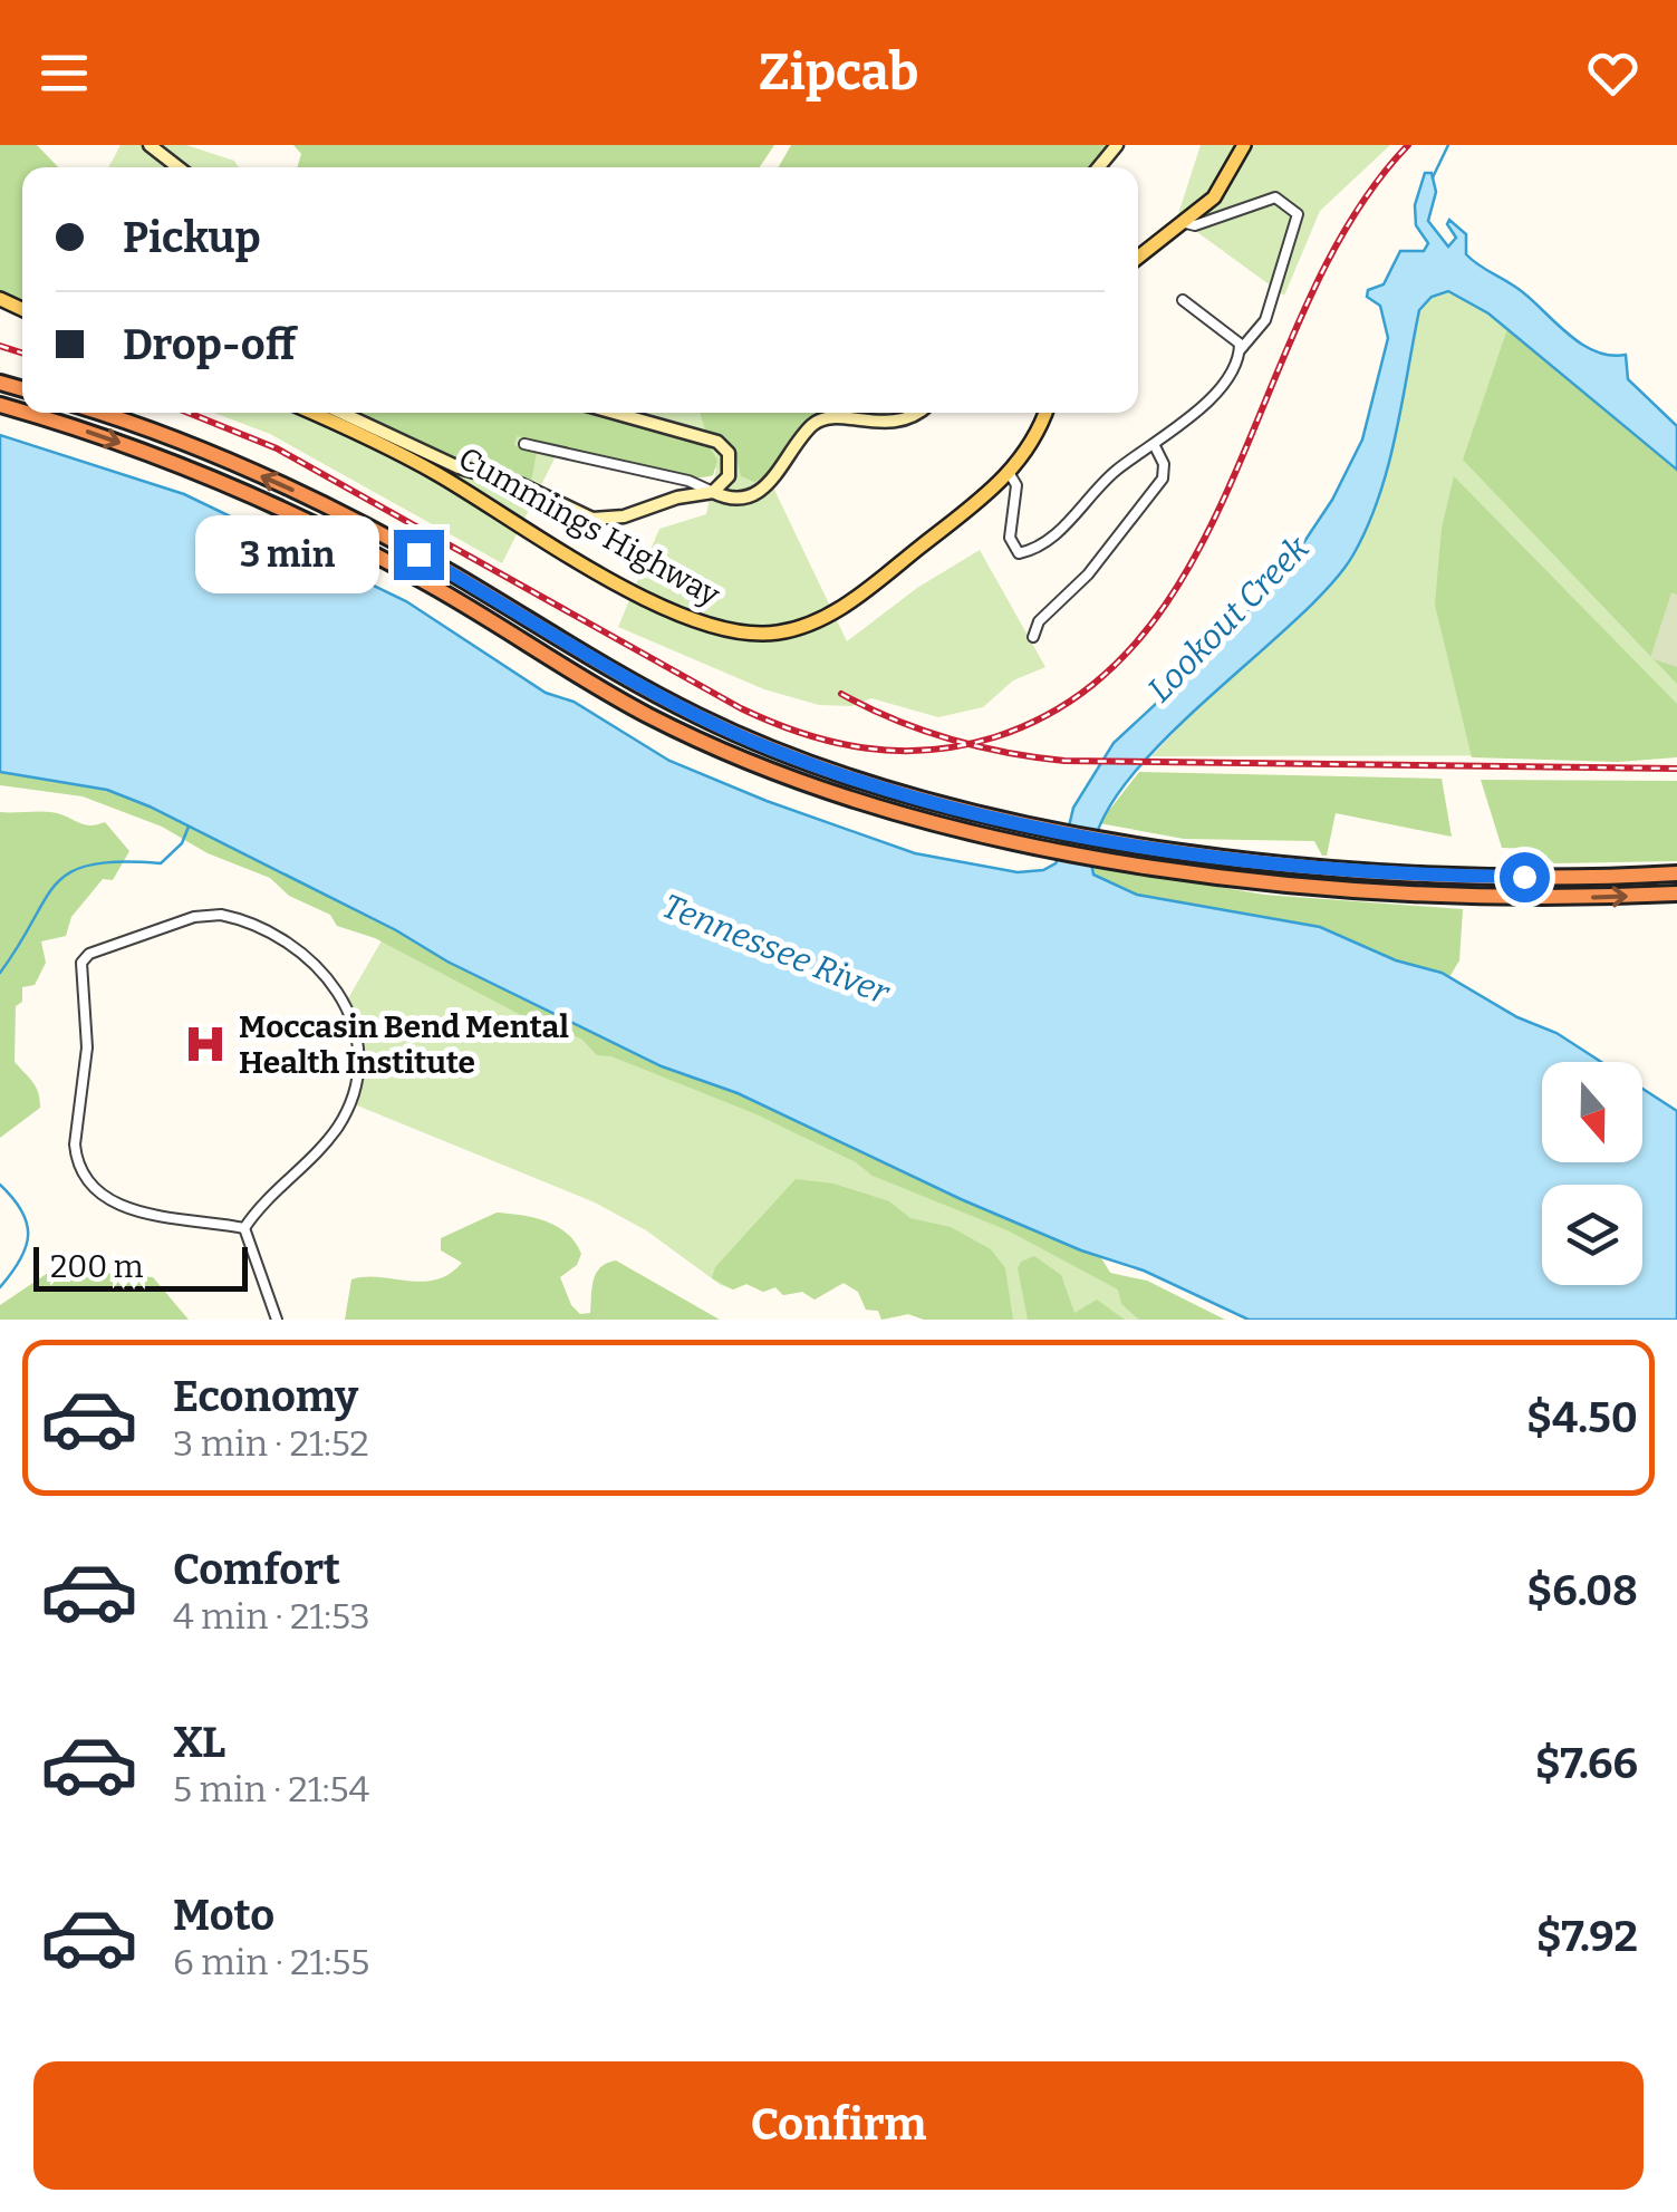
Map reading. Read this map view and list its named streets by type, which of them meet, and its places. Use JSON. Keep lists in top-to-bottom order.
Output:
{
  "streets": {
    "main road": ["Cummings Highway"]
  },
  "water": ["Lookout Creek", "Tennessee River"],
  "places": {
    "hospital": ["Moccasin Bend Mental Health Institute"]
  },
  "scale_bar": "200 m",
  "north": "bottom",
  "page": {
    "header": "Zipcab",
    "banner": ["Pickup", "Drop-off"],
    "bubble": "3 min",
    "scale": "200 m",
    "list": [
      {
        "name": "Economy",
        "note": "3 min · 21:52",
        "value": "$4.50"
      },
      {
        "name": "Comfort",
        "note": "4 min · 21:53",
        "value": "$6.08"
      },
      {
        "name": "XL",
        "note": "5 min · 21:54",
        "value": "$7.66"
      },
      {
        "name": "Moto",
        "note": "6 min · 21:55",
        "value": "$7.92"
      }
    ],
    "buttons": "Confirm"
  }
}
